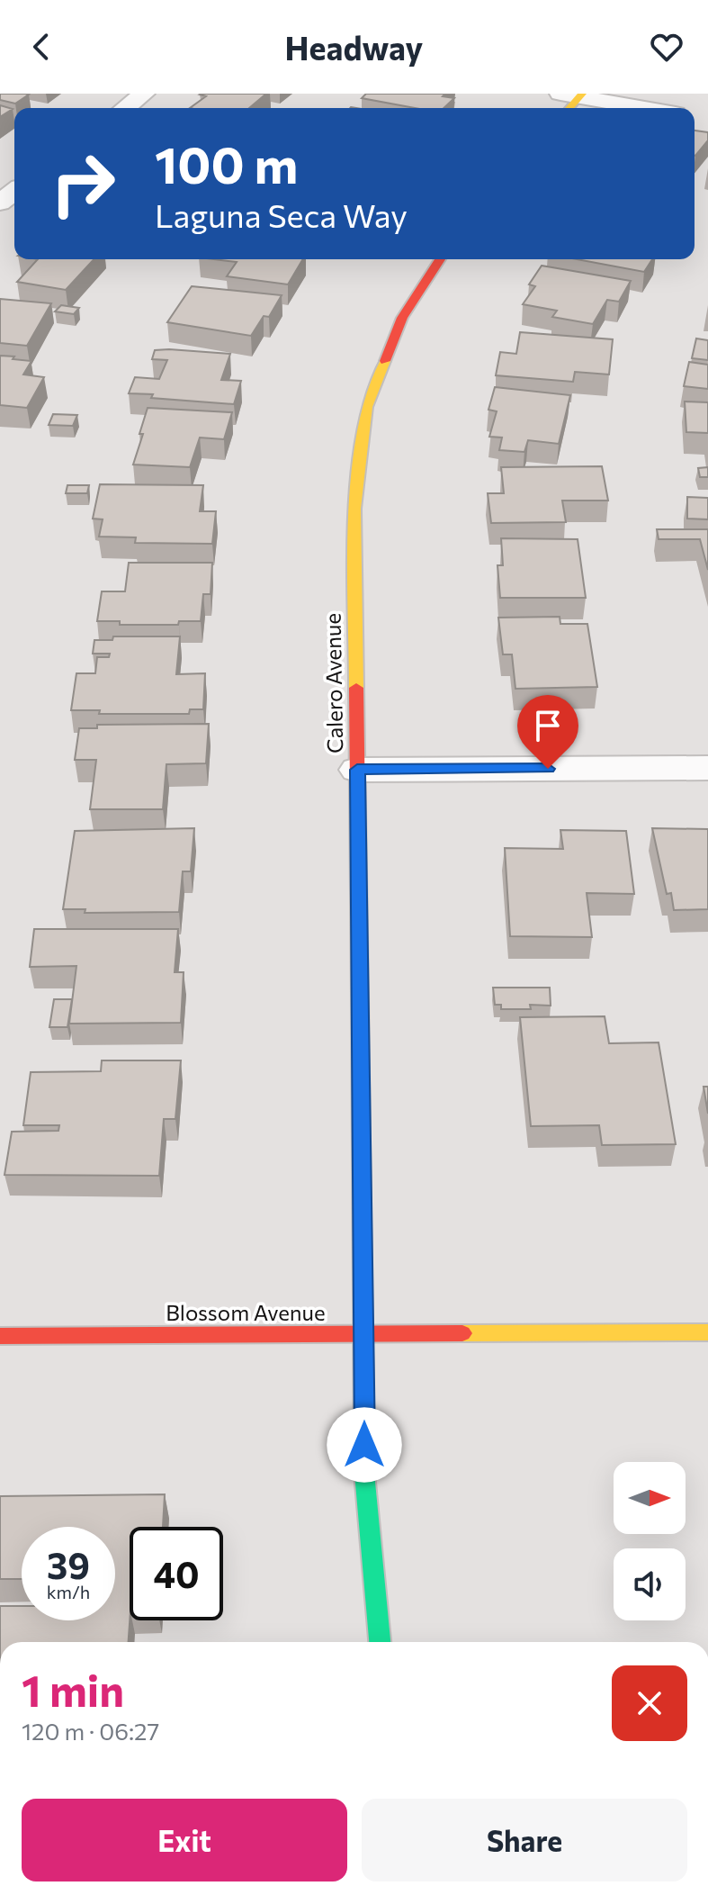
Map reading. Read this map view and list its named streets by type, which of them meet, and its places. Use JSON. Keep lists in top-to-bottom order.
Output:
{
  "streets": {
    "street": ["Calero Avenue", "Blossom Avenue"]
  },
  "crossings": [
    ["Calero Avenue", "Blossom Avenue"]
  ],
  "north": "right",
  "page": {
    "header": "Headway",
    "turn": ["100 m", "Laguna Seca Way"],
    "speed": "39 km/h",
    "limit": "40",
    "heading": ["1 min", "120 m · 06:27"],
    "buttons": ["Exit", "Share"]
  }
}
